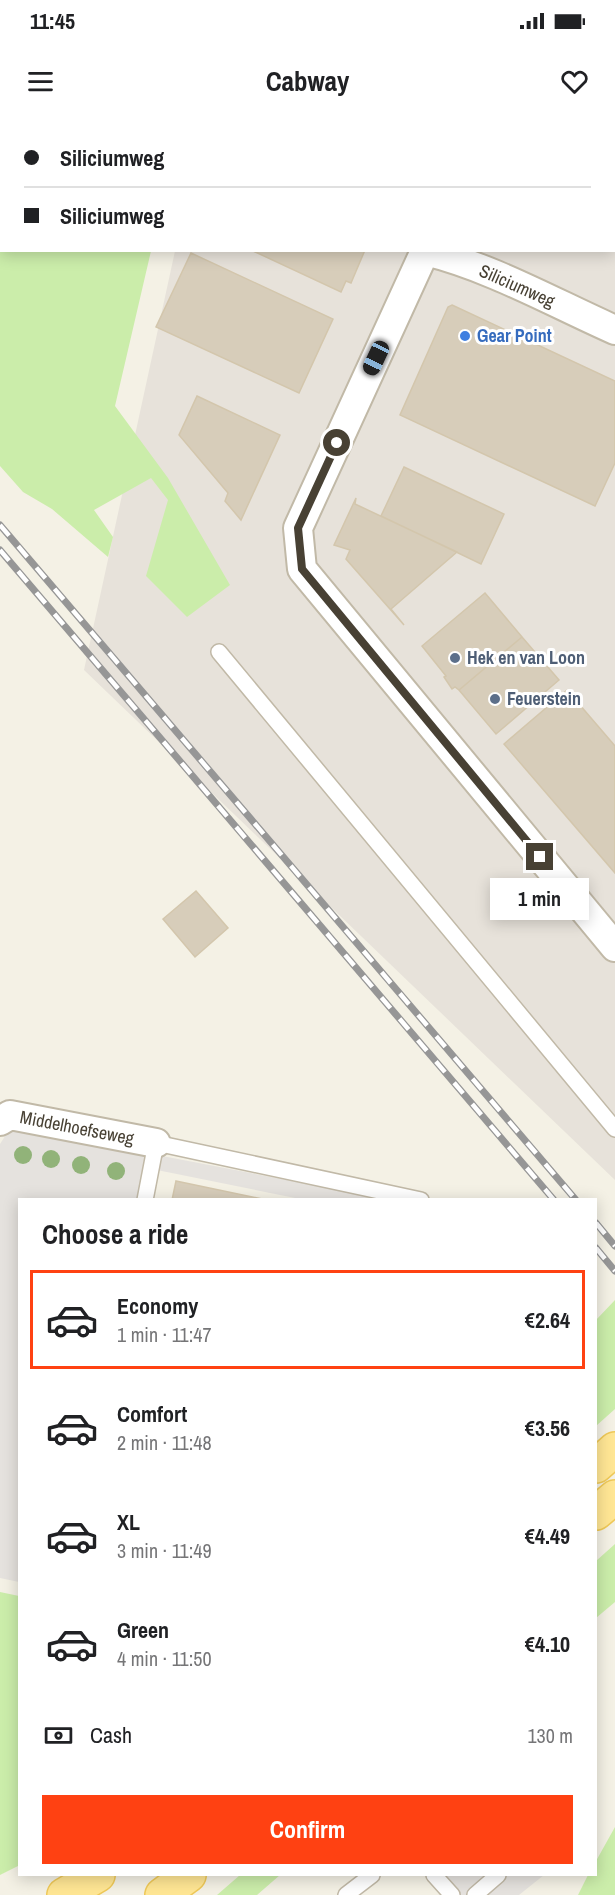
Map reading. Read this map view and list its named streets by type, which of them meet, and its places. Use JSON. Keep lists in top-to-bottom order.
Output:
{
  "streets": {
    "street": ["Siliciumweg", "Middelhoefseweg"]
  },
  "places": ["Gear Point", "Hek en van Loon", "Feuerstein"],
  "page": {
    "status": "11:45",
    "header": "Cabway",
    "banner": ["Siliciumweg", "Siliciumweg"],
    "bubble": "1 min",
    "heading": "Choose a ride",
    "list": [
      {
        "name": "Economy",
        "note": "1 min · 11:47",
        "value": "€2.64"
      },
      {
        "name": "Comfort",
        "note": "2 min · 11:48",
        "value": "€3.56"
      },
      {
        "name": "XL",
        "note": "3 min · 11:49",
        "value": "€4.49"
      },
      {
        "name": "Green",
        "note": "4 min · 11:50",
        "value": "€4.10"
      }
    ],
    "pay": ["Cash", "130 m"],
    "buttons": "Confirm"
  }
}
